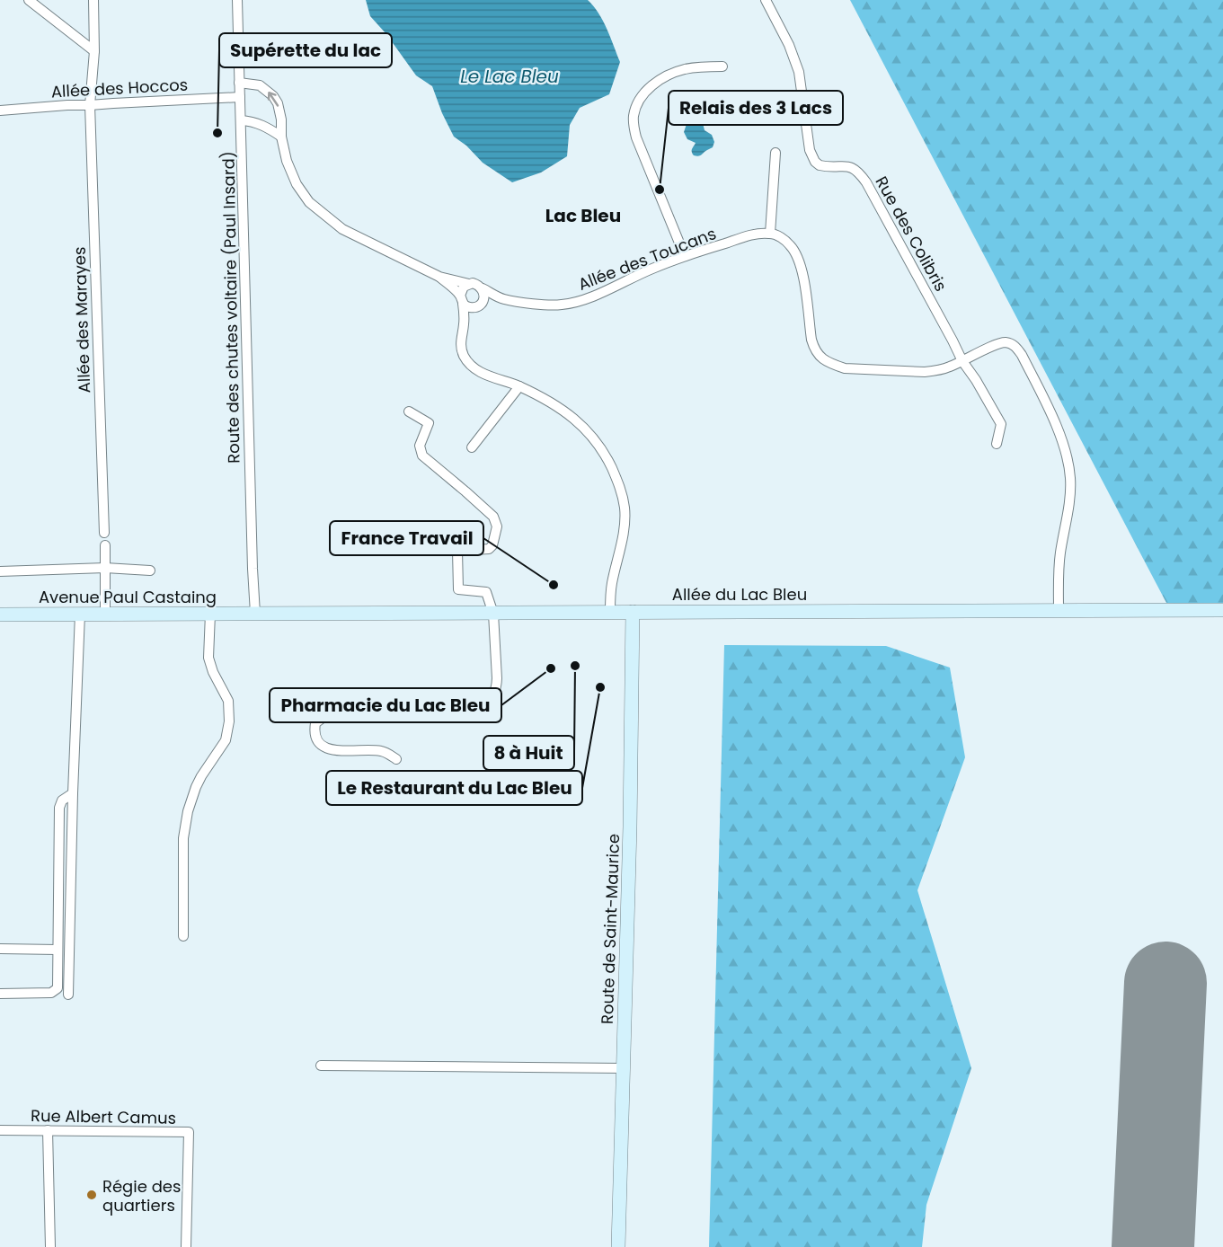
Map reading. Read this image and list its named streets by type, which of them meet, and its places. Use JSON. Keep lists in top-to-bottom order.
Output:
{
  "streets": {
    "street": [
      "Allée des Hoccos",
      "Rue des Colibris",
      "Allée des Toucans",
      "Route des chutes voltaire (Paul Insard)",
      "Allée des Marayes",
      "Allée du Lac Bleu",
      "Avenue Paul Castaing",
      "Route de Saint-Maurice",
      "Rue Albert Camus"
    ]
  },
  "crossings": [
    ["Allée des Hoccos", "Route des chutes voltaire (Paul Insard)"],
    ["Allée des Hoccos", "Allée des Marayes"],
    ["Route des chutes voltaire (Paul Insard)", "Allée du Lac Bleu"],
    ["Route des chutes voltaire (Paul Insard)", "Avenue Paul Castaing"],
    ["Allée du Lac Bleu", "Avenue Paul Castaing"],
    ["Allée du Lac Bleu", "Route de Saint-Maurice"]
  ],
  "districts": ["Lac Bleu"],
  "water": ["Le Lac Bleu"],
  "places": [
    "Supérette du lac",
    "Relais des 3 Lacs",
    "France Travail",
    "8 à Huit",
    "Pharmacie du Lac Bleu",
    "Le Restaurant du Lac Bleu",
    "Régie des quartiers"
  ]
}
